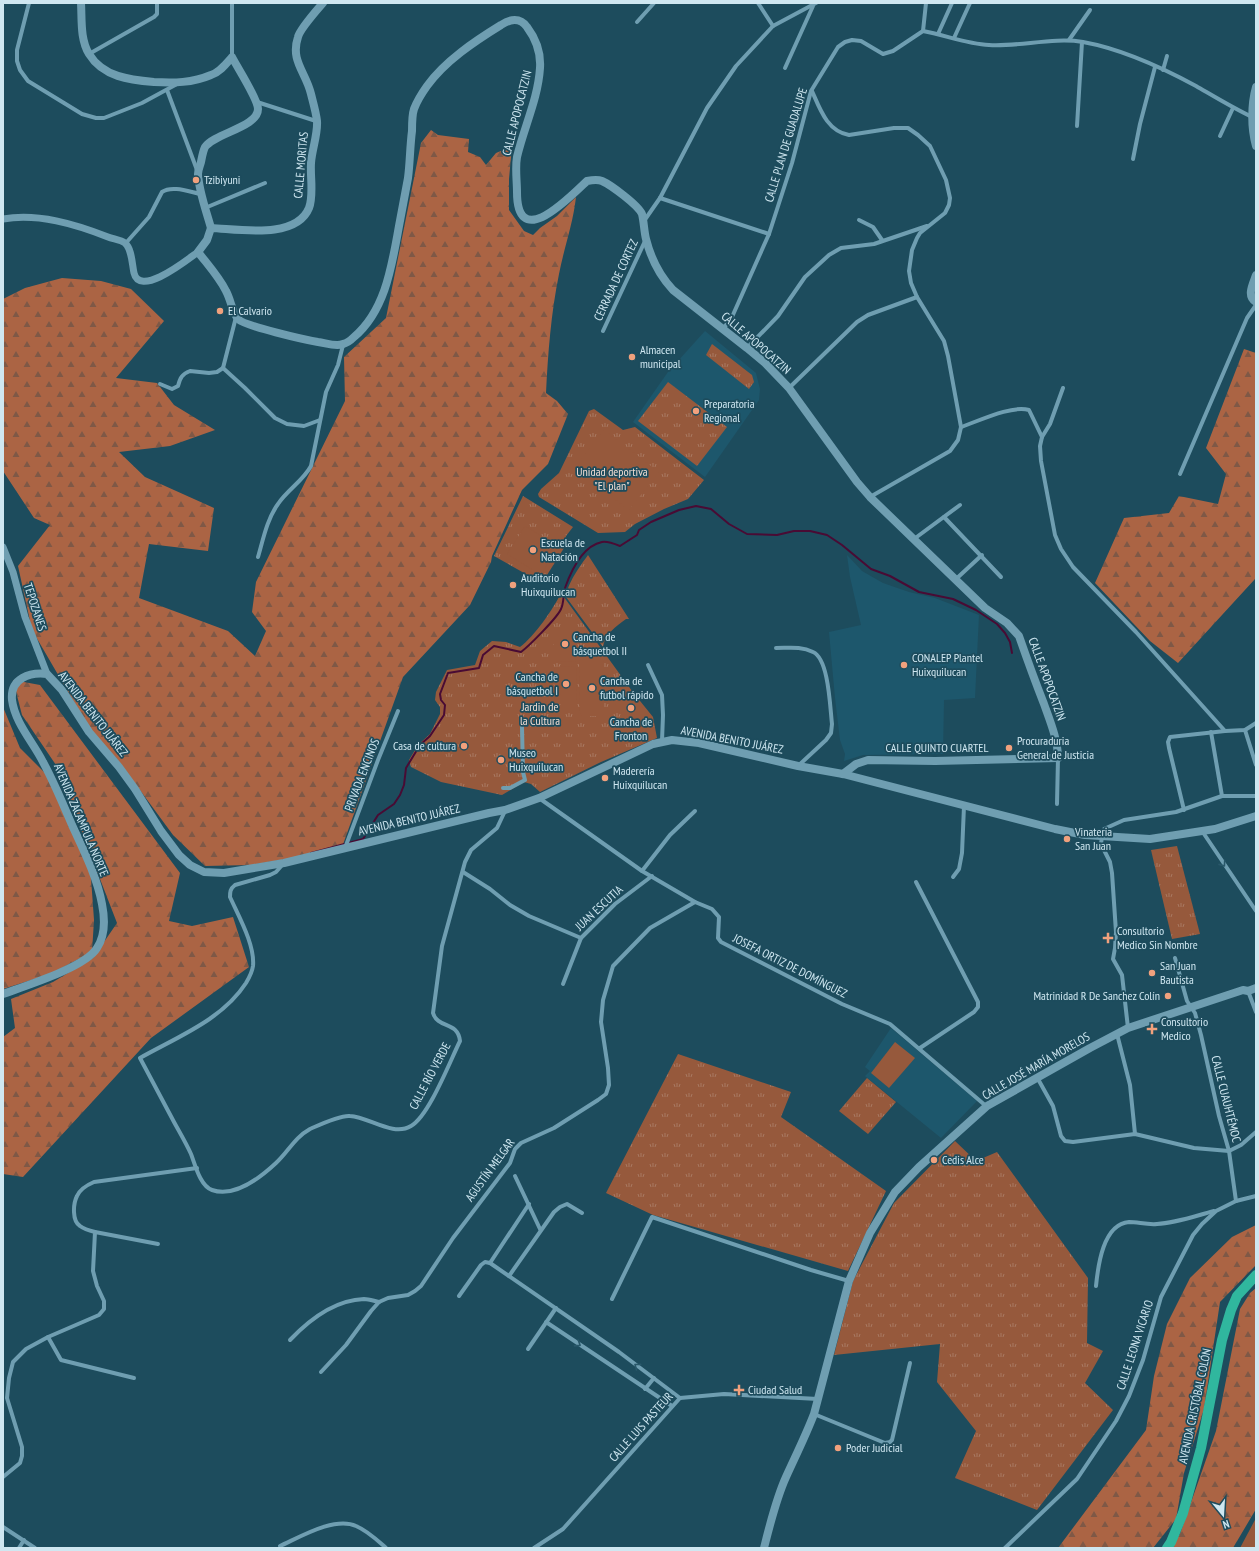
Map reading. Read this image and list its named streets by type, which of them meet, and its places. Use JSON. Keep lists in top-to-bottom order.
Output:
{
  "streets": {
    "main road": [
      "CALLE APOPOCATZIN",
      "CALLE MORITAS",
      "AVENIDA BENITO JUÁREZ",
      "CALLE QUINTO CUARTEL",
      "AVENIDA ZACAMPULA NORTE",
      "CALLE JOSÉ MARÍA MORELOS",
      "AVENIDA CRISTÓBAL COLÓN"
    ],
    "street": [
      "CALLE PLAN DE GUADALUPE",
      "CERRADA DE CORTEZ",
      "TEPOZANES",
      "PRIVADA ENCINOS",
      "JUAN ESCUTIA",
      "JOSEFA ORTIZ DE DOMÍNGUEZ",
      "CALLE RÍO VERDE",
      "CALLE CUAUHTÉMOC",
      "AGUSTÍN MELGAR",
      "CALLE LEONA VICARIO",
      "CALLE LUIS PASTEUR"
    ]
  },
  "crossings": [
    ["CALLE APOPOCATZIN", "CALLE PLAN DE GUADALUPE"],
    ["CALLE APOPOCATZIN", "CERRADA DE CORTEZ"],
    ["CALLE APOPOCATZIN", "CALLE QUINTO CUARTEL"],
    ["TEPOZANES", "AVENIDA BENITO JUÁREZ"],
    ["TEPOZANES", "AVENIDA ZACAMPULA NORTE"],
    ["AVENIDA BENITO JUÁREZ", "CALLE QUINTO CUARTEL"],
    ["AVENIDA BENITO JUÁREZ", "PRIVADA ENCINOS"],
    ["AVENIDA BENITO JUÁREZ", "AVENIDA ZACAMPULA NORTE"],
    ["AVENIDA BENITO JUÁREZ", "JOSEFA ORTIZ DE DOMÍNGUEZ"],
    ["AVENIDA BENITO JUÁREZ", "CALLE RÍO VERDE"],
    ["JUAN ESCUTIA", "JOSEFA ORTIZ DE DOMÍNGUEZ"],
    ["JOSEFA ORTIZ DE DOMÍNGUEZ", "CALLE JOSÉ MARÍA MORELOS"],
    ["JOSEFA ORTIZ DE DOMÍNGUEZ", "AGUSTÍN MELGAR"],
    ["CALLE JOSÉ MARÍA MORELOS", "CALLE CUAUHTÉMOC"],
    ["CALLE JOSÉ MARÍA MORELOS", "CALLE LUIS PASTEUR"],
    ["CALLE CUAUHTÉMOC", "CALLE LEONA VICARIO"]
  ],
  "parks": ["Unidad deportiva \"El plan\"", "Jardin de la Cultura"],
  "places": {
    "other": [
      "Tzibiyuni",
      "El Calvario",
      "Almacen municipal",
      "Preparatoria Regional",
      "Escuela de Natación",
      "Auditorio Huixquilucan",
      "Cancha de básquetbol II",
      "CONALEP Plantel Huixquilucan",
      "Cancha de básquetbol I",
      "Cancha de futbol rápido",
      "Cancha de Fronton",
      "Casa de cultura",
      "Procuraduria General de Justicia",
      "Museo Huixquilucan",
      "Maderería Huixquilucan",
      "Vinateria San Juan",
      "San Juan Bautista",
      "Matrinidad R De Sanchez Colín",
      "Cedis Alce",
      "Poder Judicial"
    ],
    "health": ["Consultorio Medico Sin Nombre", "Consultorio Medico", "Ciudad Salud"]
  },
  "north": "bottom"
}
